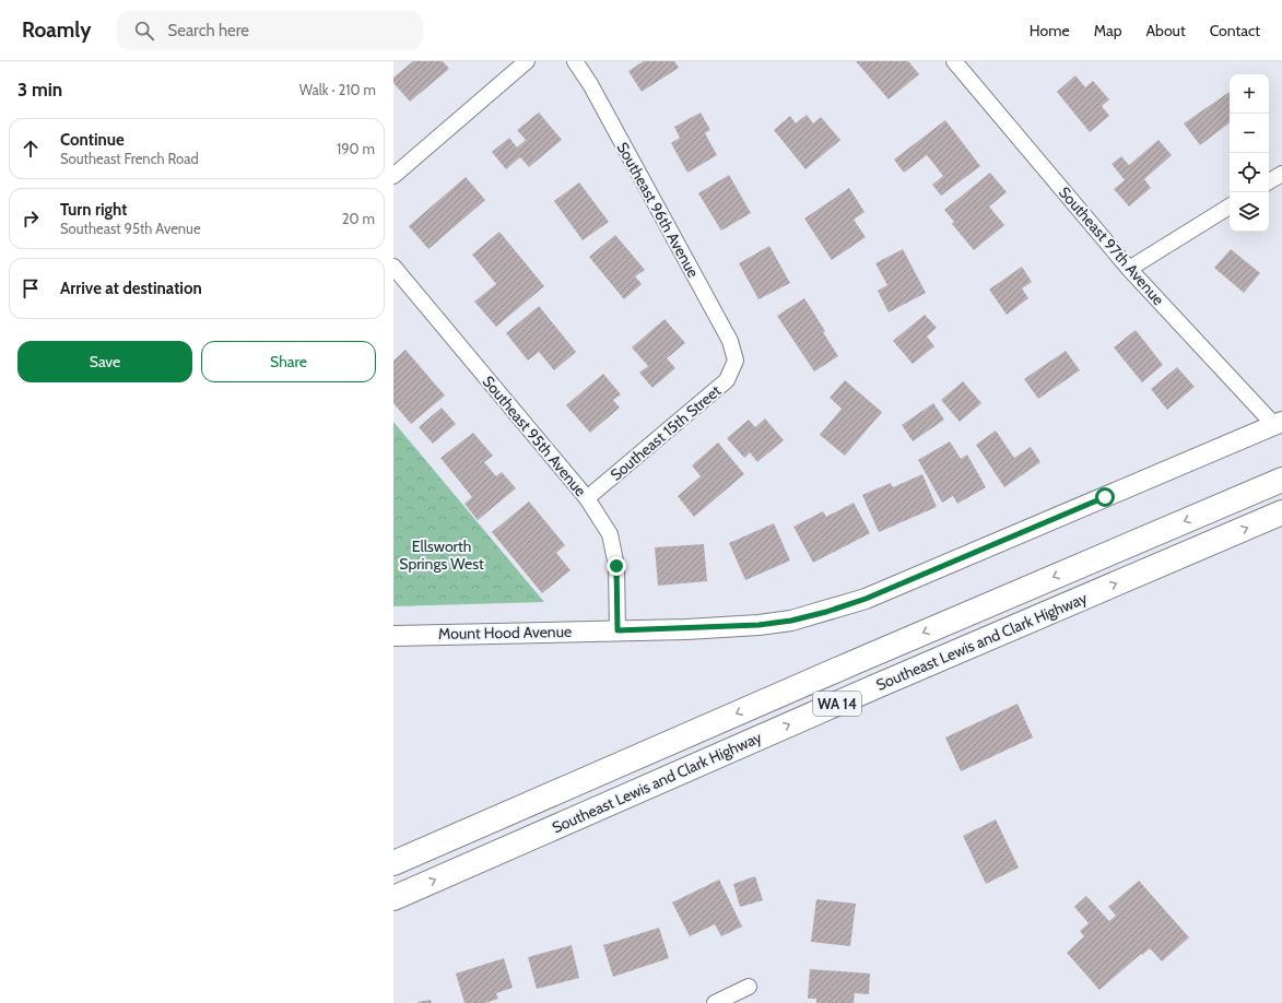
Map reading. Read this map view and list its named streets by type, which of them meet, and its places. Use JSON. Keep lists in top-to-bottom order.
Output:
{
  "streets": {
    "highway": ["Southeast Lewis and Clark Highway", "WA 14"],
    "street": [
      "Southeast 96th Avenue",
      "Southeast 97th Avenue",
      "Southeast 15th Street",
      "Southeast 95th Avenue",
      "Mount Hood Avenue"
    ]
  },
  "crossings": [
    ["Southeast 96th Avenue", "Southeast 15th Street"],
    ["Southeast 97th Avenue", "Mount Hood Avenue"],
    ["Southeast 15th Street", "Southeast 95th Avenue"],
    ["Southeast 95th Avenue", "Mount Hood Avenue"]
  ],
  "parks": ["Ellsworth Springs West"],
  "page": {
    "header": "Roamly",
    "search": "Search here",
    "nav": [
      "Home",
      "Map",
      "About",
      "Contact"
    ],
    "heading": ["3 min", "Walk · 210 m"],
    "map_buttons": ["+", "−"],
    "list": [
      ["Continue", "Southeast French Road", "190 m"],
      ["Turn right", "Southeast 95th Avenue", "20 m"],
      "Arrive at destination"
    ],
    "buttons": ["Save", "Share"]
  }
}
